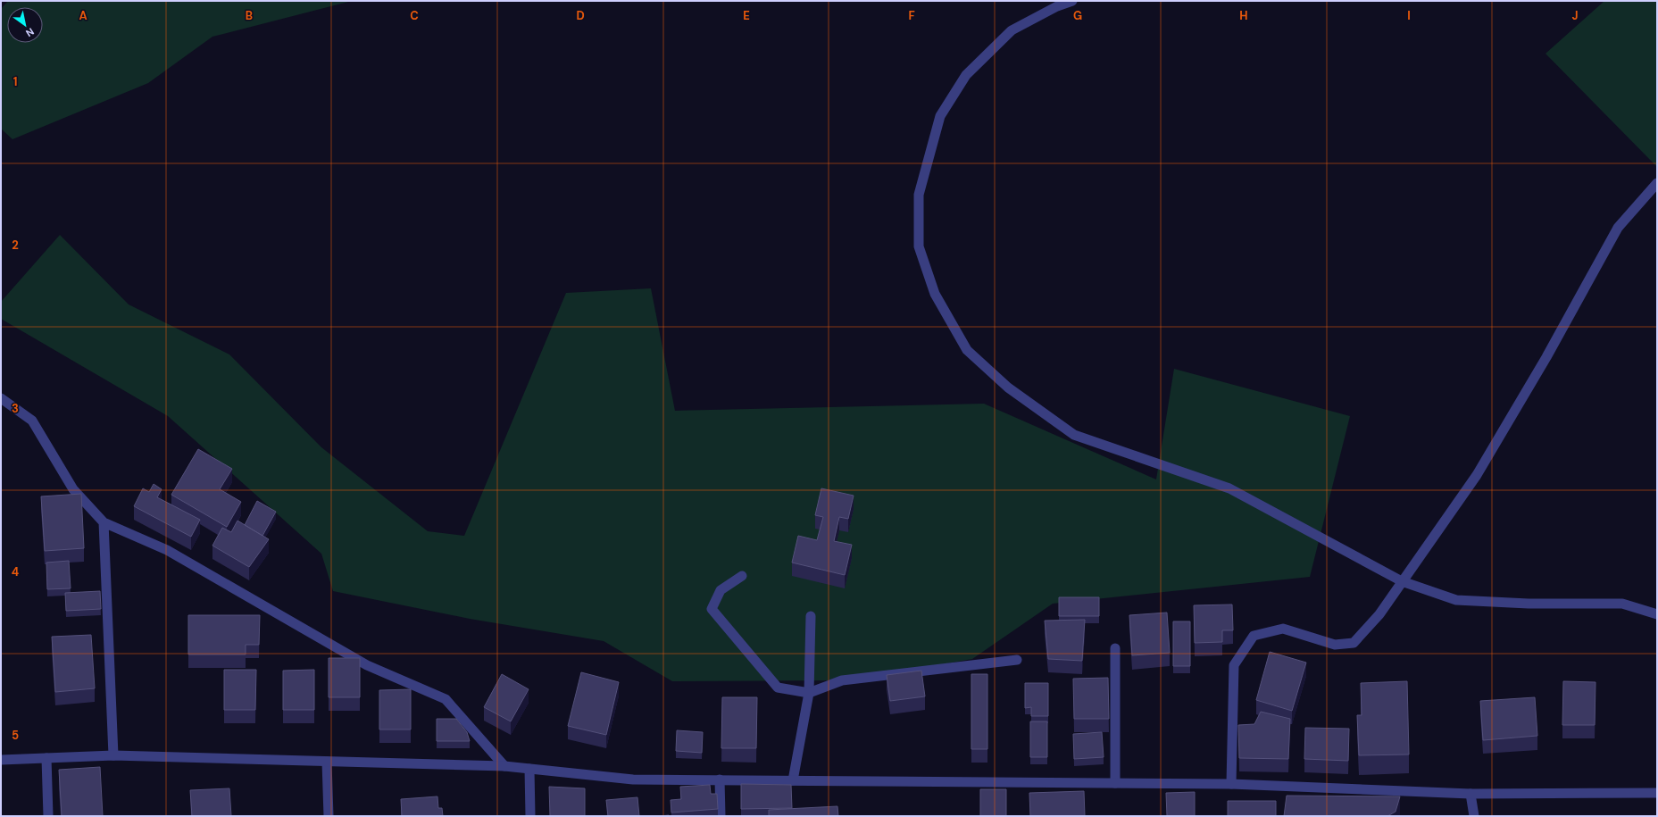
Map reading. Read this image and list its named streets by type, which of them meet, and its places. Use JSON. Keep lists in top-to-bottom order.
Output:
{
  "north": "bottom right",
  "grid": {
    "columns": [
      "A",
      "B",
      "C",
      "D",
      "E",
      "F",
      "G",
      "H",
      "I",
      "J"
    ],
    "rows": [
      "1",
      "2",
      "3",
      "4",
      "5"
    ]
  }
}
